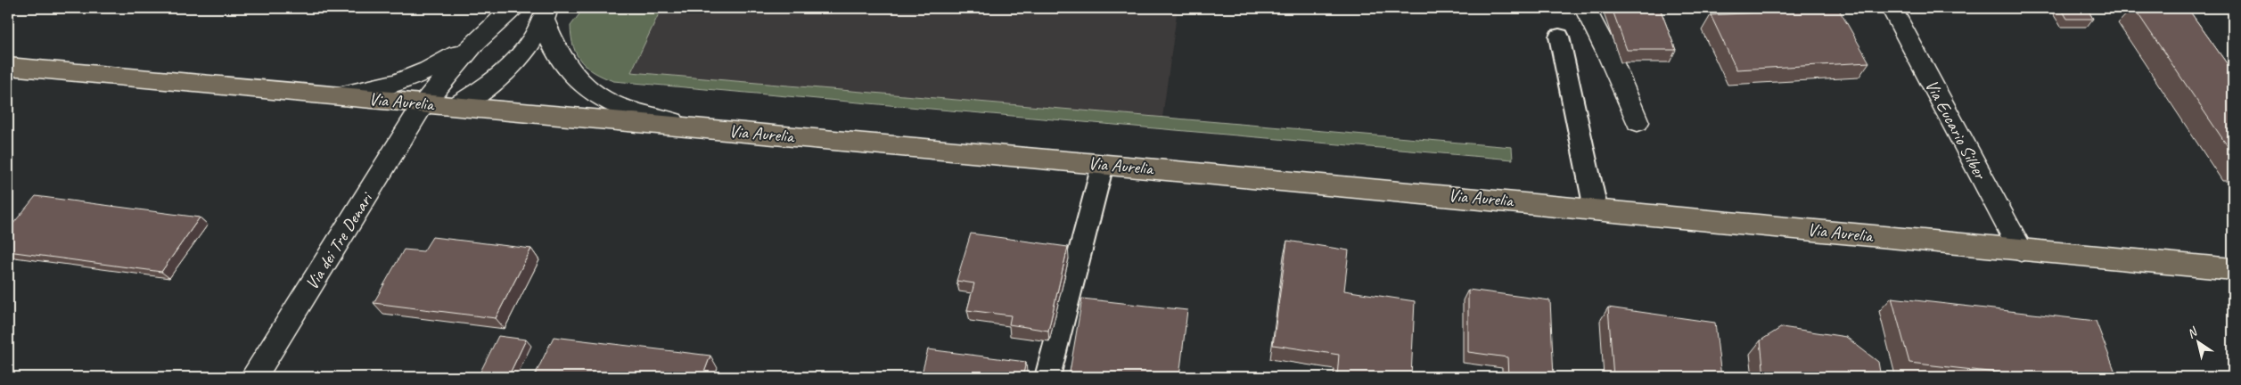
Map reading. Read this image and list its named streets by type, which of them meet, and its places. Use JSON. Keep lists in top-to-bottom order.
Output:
{
  "streets": {
    "main road": ["Via Aurelia"],
    "street": ["Via Eucario Silber", "Via dei Tre Denari"]
  },
  "crossings": [
    ["Via Aurelia", "Via Eucario Silber"],
    ["Via Aurelia", "Via dei Tre Denari"]
  ],
  "north": "top left"
}
